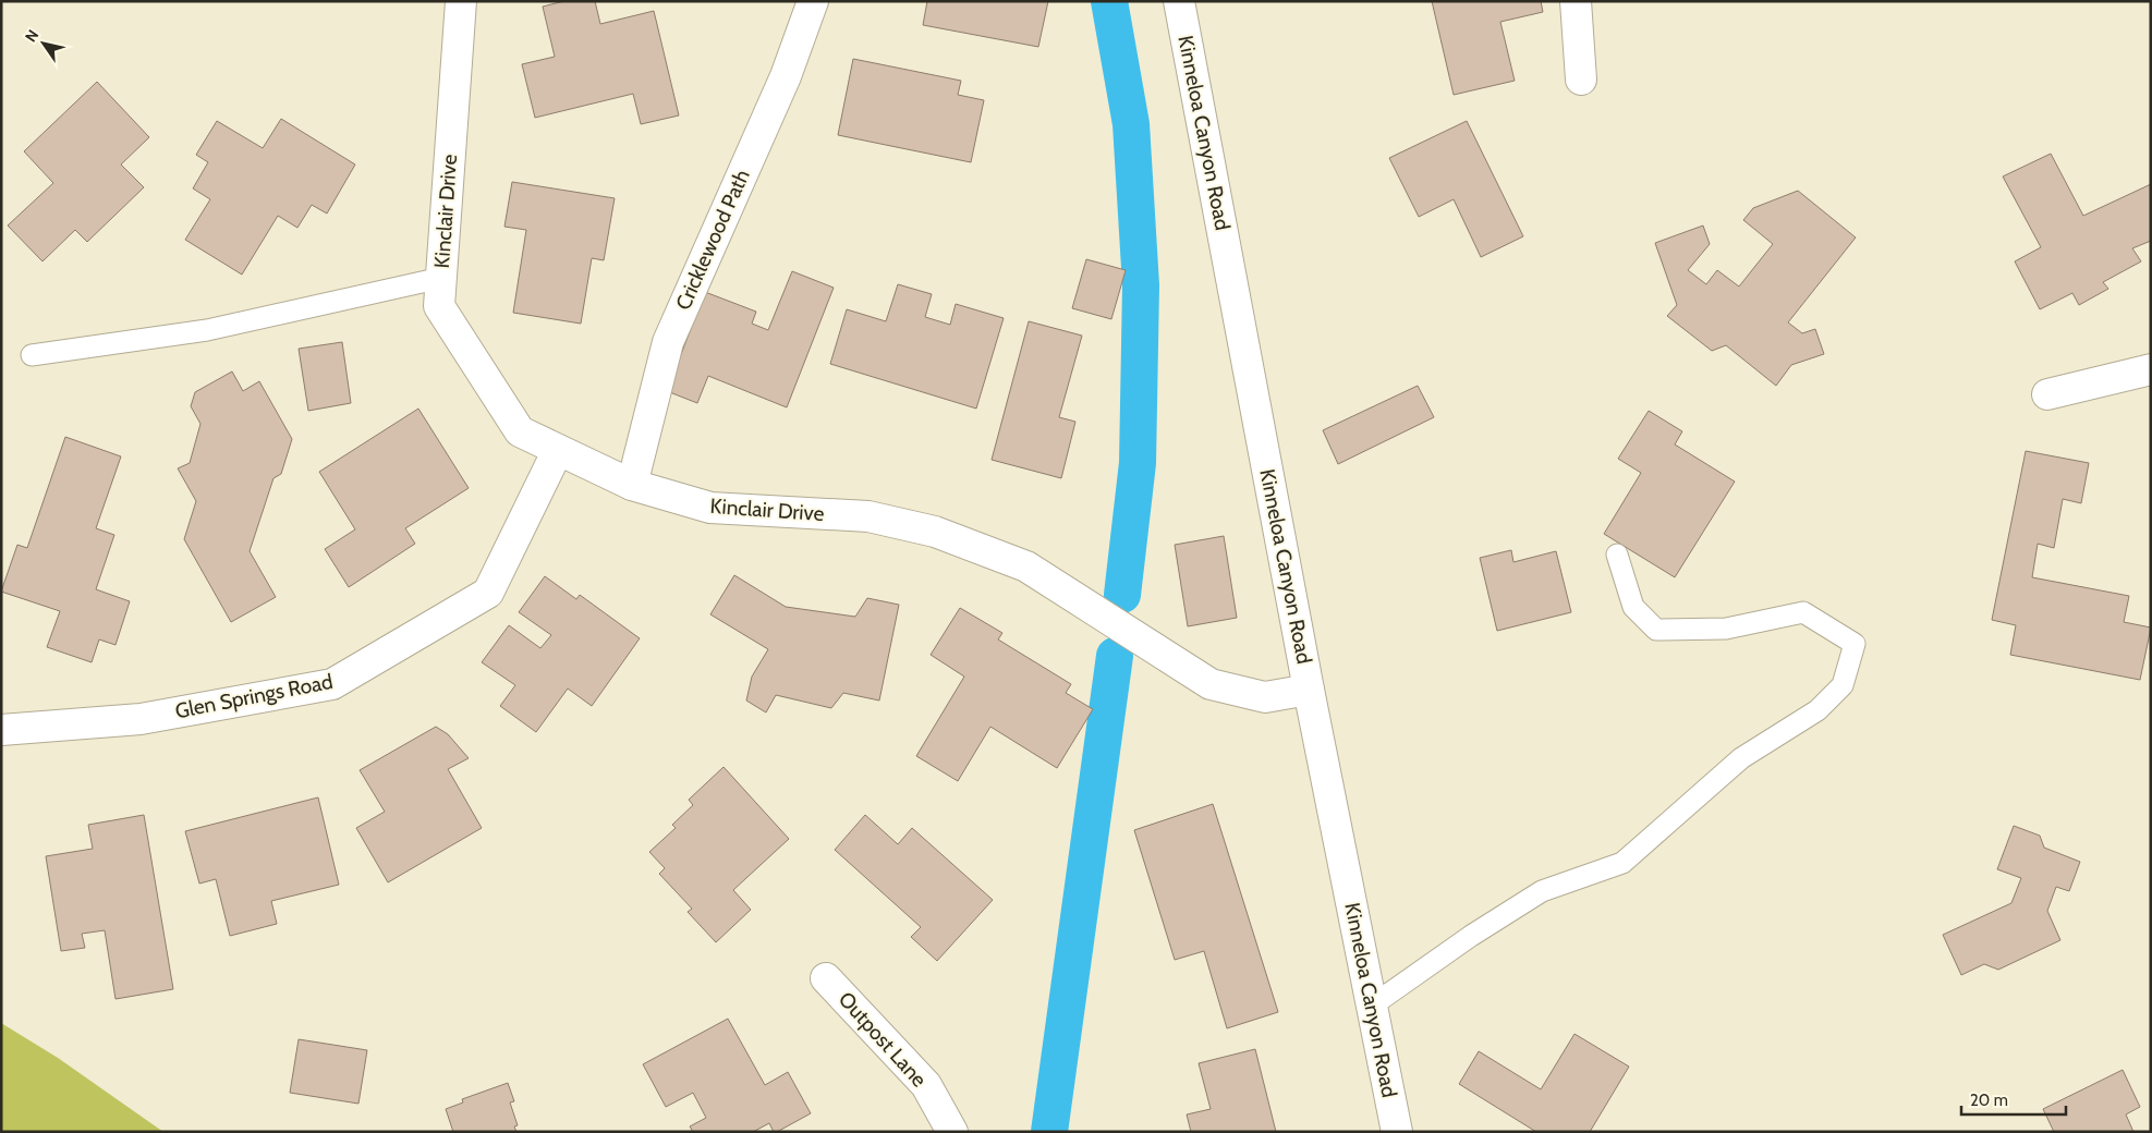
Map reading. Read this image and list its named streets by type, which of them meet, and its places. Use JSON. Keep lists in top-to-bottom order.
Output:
{
  "streets": {
    "street": [
      "Kinneloa Canyon Road",
      "Kinclair Drive",
      "Cricklewood Path",
      "Glen Springs Road",
      "Outpost Lane"
    ]
  },
  "crossings": [
    ["Kinneloa Canyon Road", "Kinclair Drive"],
    ["Kinclair Drive", "Cricklewood Path"],
    ["Kinclair Drive", "Glen Springs Road"]
  ],
  "scale_bar": "20 m",
  "north": "top left"
}
